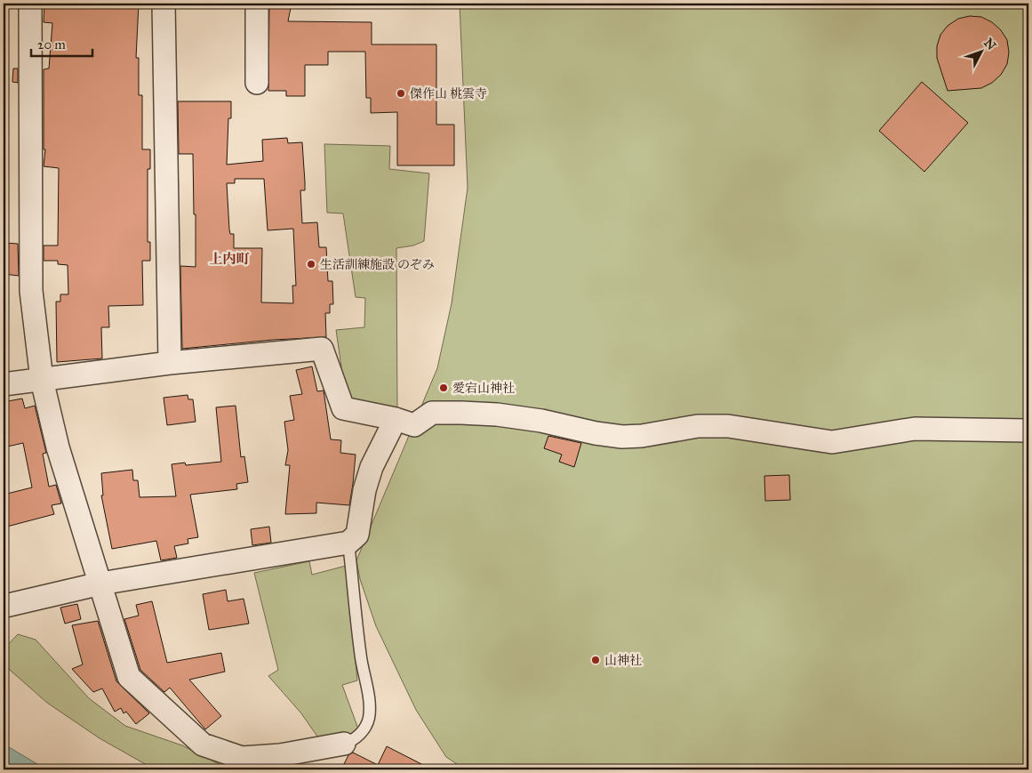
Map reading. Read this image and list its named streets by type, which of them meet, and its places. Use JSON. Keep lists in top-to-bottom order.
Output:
{
  "districts": ["上内町"],
  "places": [
    "傑作山 桃雲寺",
    "生活訓練施設 のぞみ",
    "愛宕山神社",
    "山神社"
  ],
  "scale_bar": "20 m",
  "north": "top right"
}
